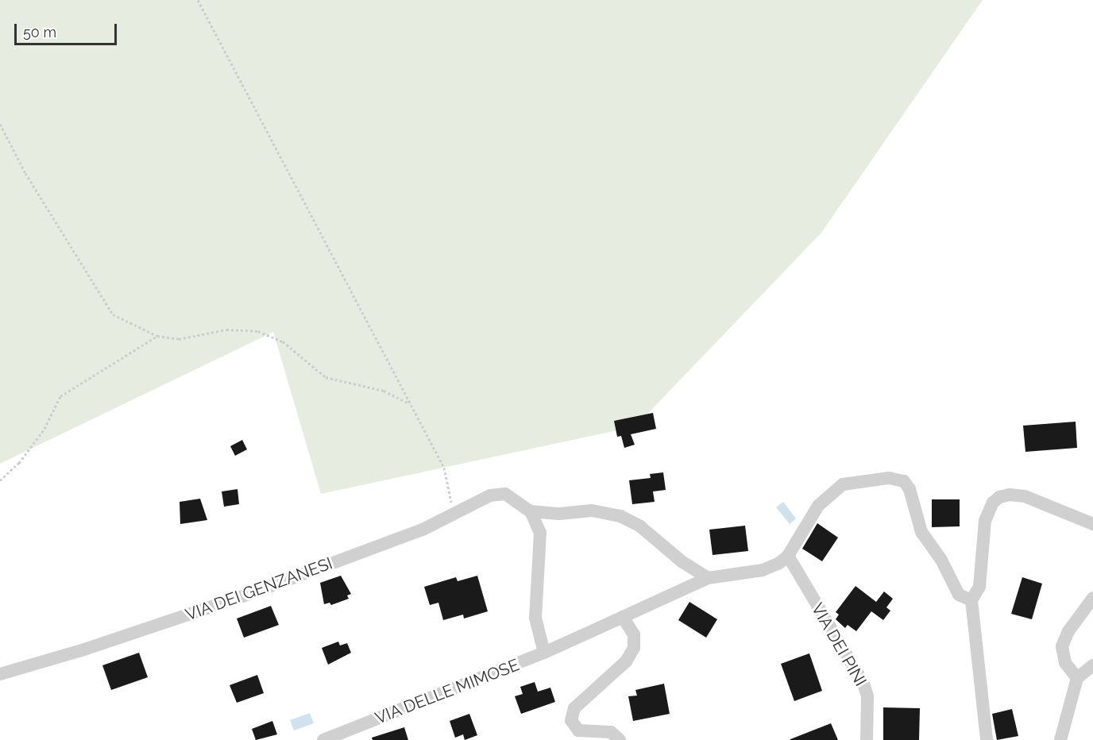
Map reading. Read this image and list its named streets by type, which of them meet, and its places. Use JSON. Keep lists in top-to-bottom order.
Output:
{
  "streets": {
    "street": ["VIA DEI GENZANESI", "VIA DEI PINI", "VIA DELLE MIMOSE"]
  },
  "crossings": [
    ["VIA DEI PINI", "VIA DELLE MIMOSE"]
  ],
  "scale_bar": "50 m"
}
